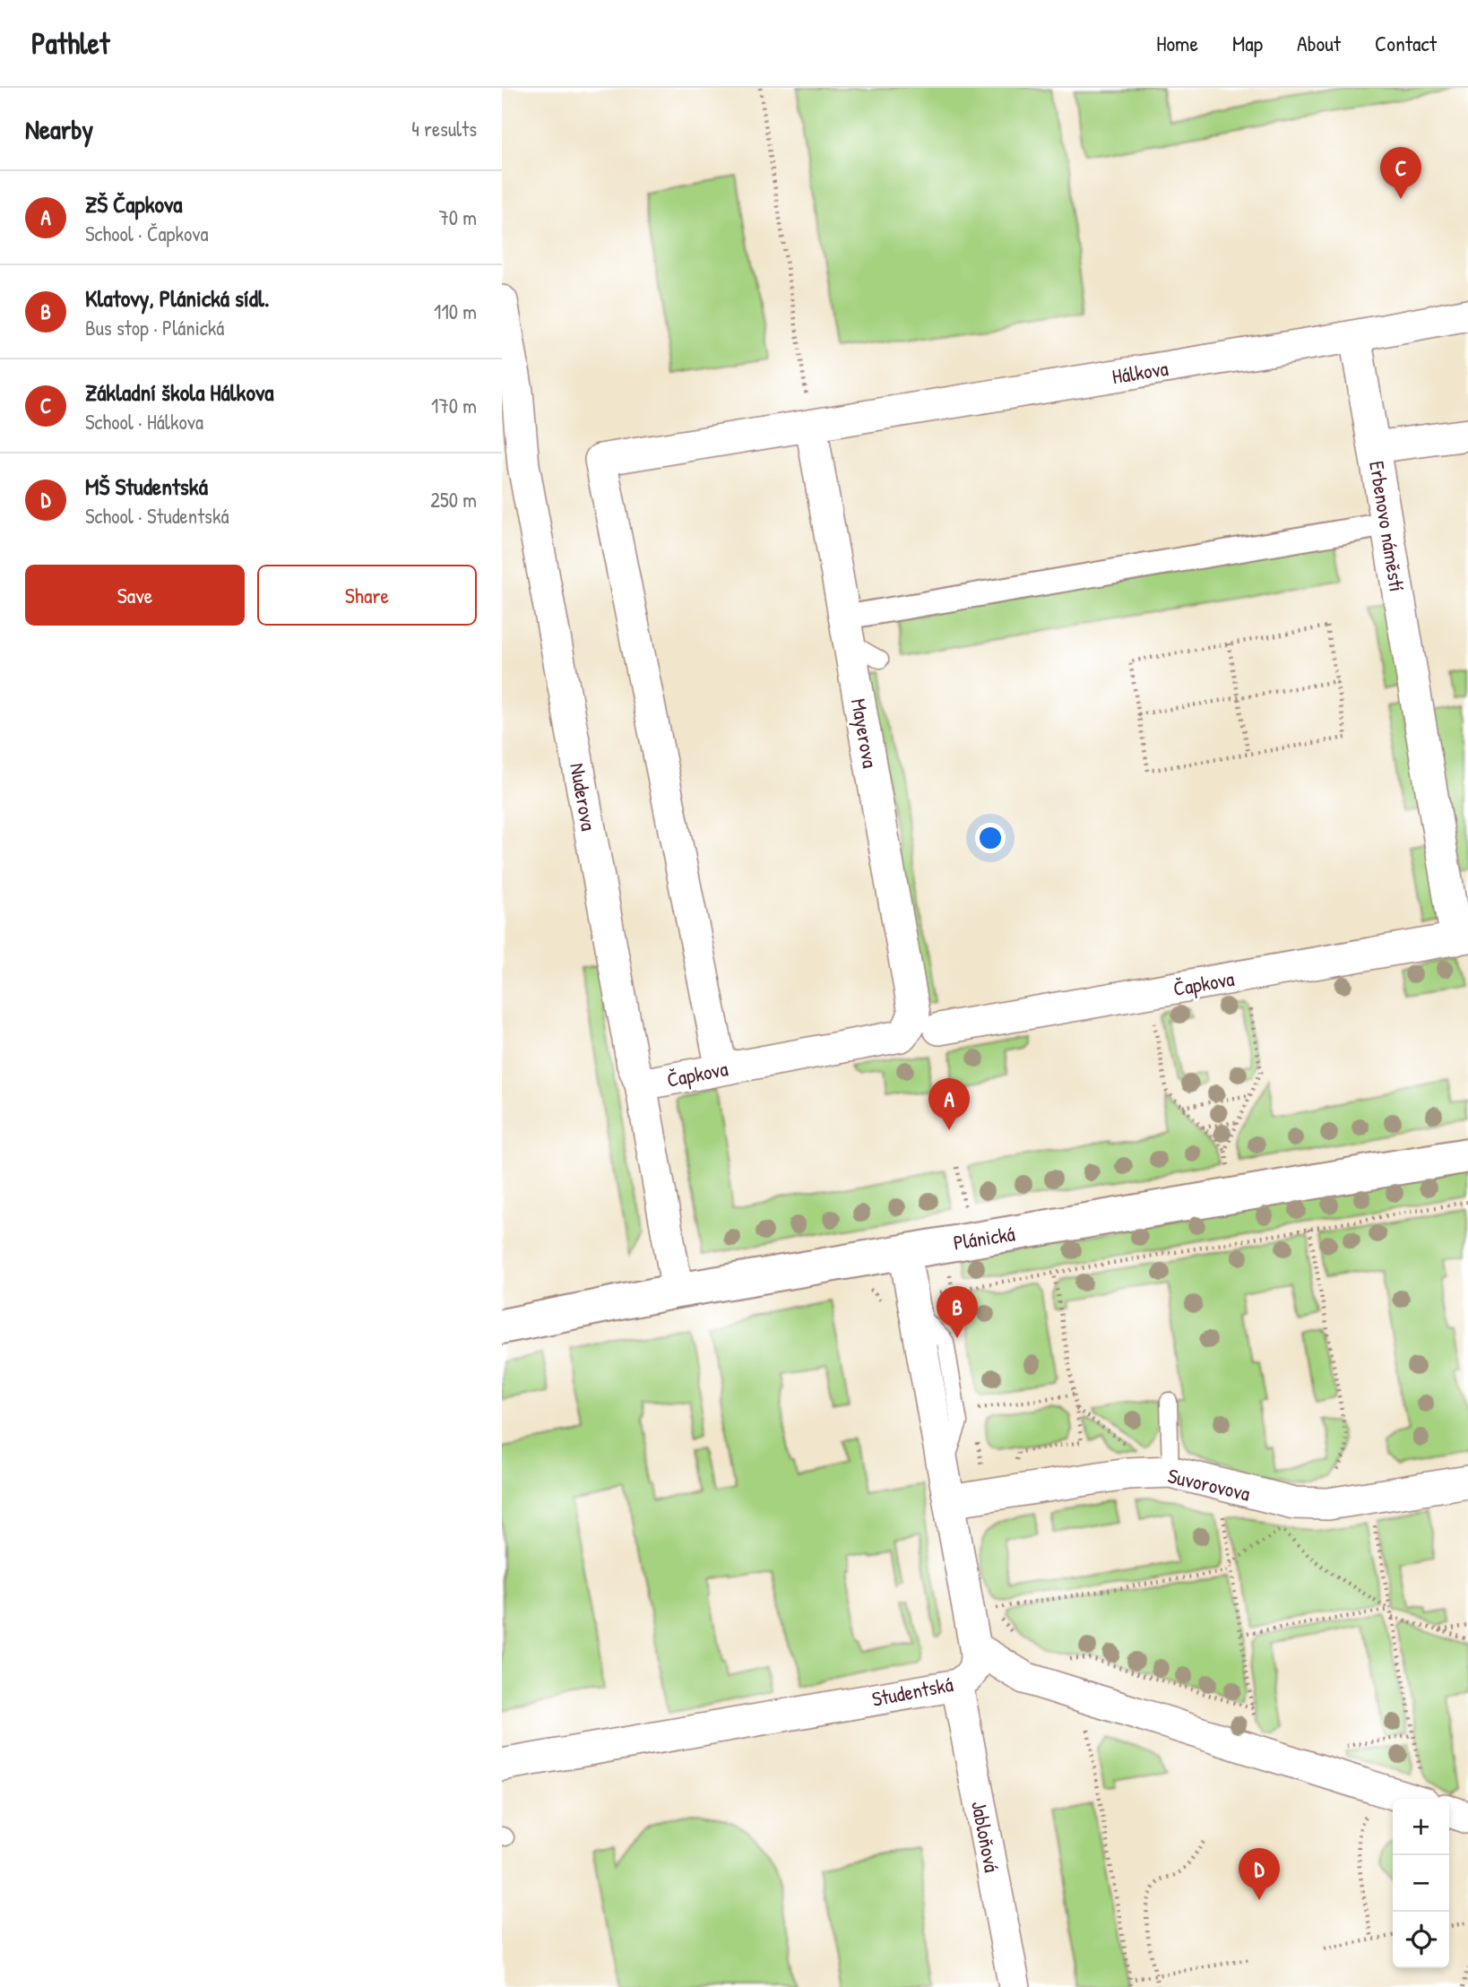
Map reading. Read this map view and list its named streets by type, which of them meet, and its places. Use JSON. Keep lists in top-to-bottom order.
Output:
{
  "streets": {
    "main road": ["Plánická"],
    "street": [
      "Hálkova",
      "Erbenovo náměstí",
      "Mayerova",
      "Nuderova",
      "Čapkova",
      "Suvorovova",
      "Studentská",
      "Jabloňová"
    ]
  },
  "crossings": [
    ["Hálkova", "Mayerova"],
    ["Hálkova", "Čapkova"],
    ["Erbenovo náměstí", "Čapkova"],
    ["Mayerova", "Čapkova"],
    ["Nuderova", "Čapkova"],
    ["Nuderova", "Plánická"],
    ["Studentská", "Jabloňová"]
  ],
  "page": {
    "header": "Pathlet",
    "nav": [
      "Home",
      "Map",
      "About",
      "Contact"
    ],
    "heading": ["Nearby", "4 results"],
    "pins": [
      "C",
      "A",
      "B",
      "D"
    ],
    "list": [
      {
        "mark": "A",
        "name": "ZŠ Čapkova",
        "note": "School · Čapkova",
        "value": "70 m"
      },
      {
        "mark": "B",
        "name": "Klatovy, Plánická sídl.",
        "note": "Bus stop · Plánická",
        "value": "110 m"
      },
      {
        "mark": "C",
        "name": "Základní škola Hálkova",
        "note": "School · Hálkova",
        "value": "170 m"
      },
      {
        "mark": "D",
        "name": "MŠ Studentská",
        "note": "School · Studentská",
        "value": "250 m"
      }
    ],
    "buttons": ["Save", "Share"],
    "map_buttons": ["+", "−"]
  }
}
